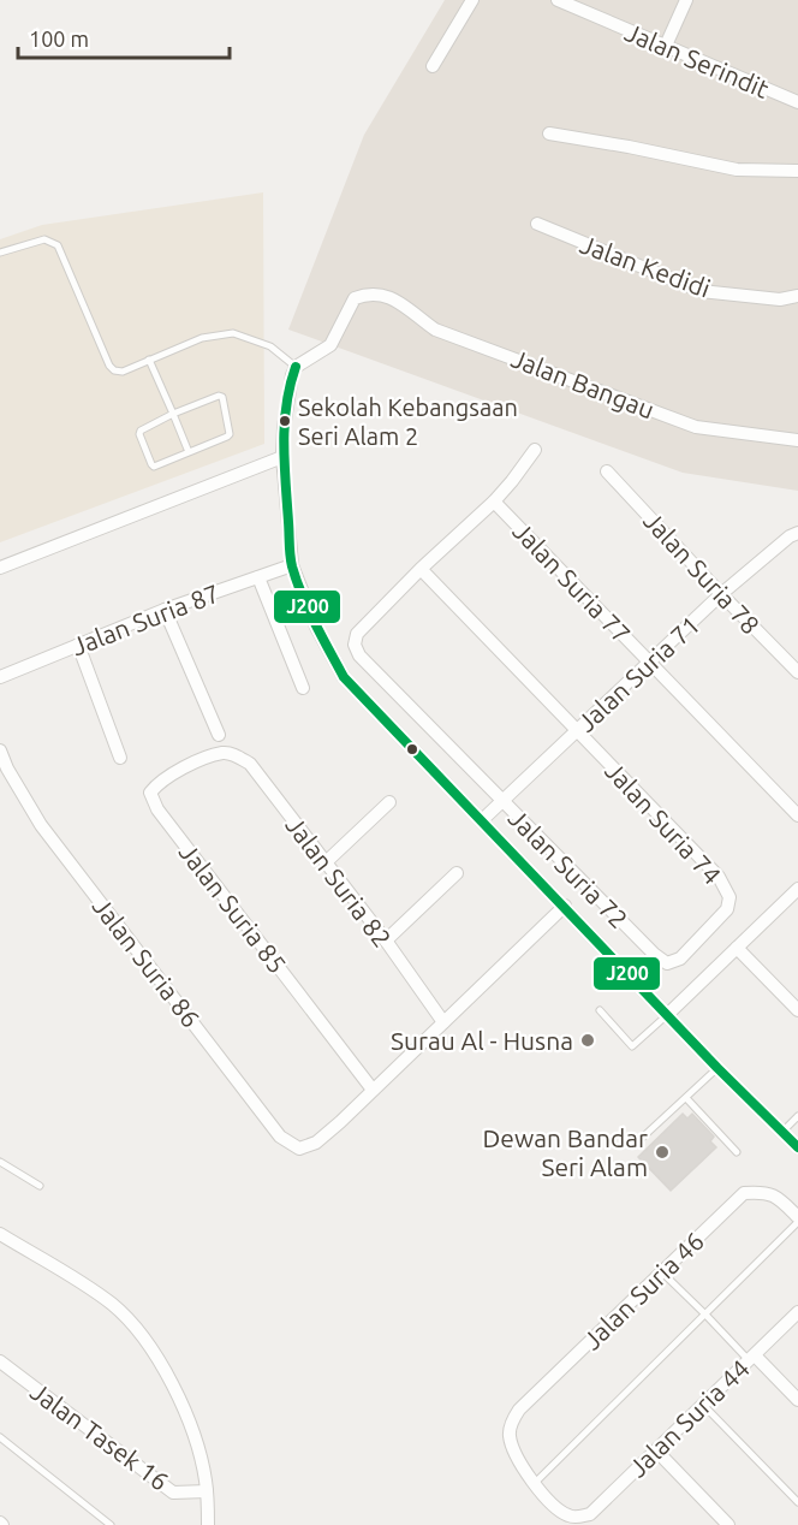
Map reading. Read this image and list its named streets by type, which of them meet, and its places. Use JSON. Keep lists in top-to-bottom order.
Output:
{
  "streets": {
    "street": [
      "Jalan Serindit",
      "Jalan Kedidi",
      "Jalan Bangau",
      "Jalan Suria 78",
      "Jalan Suria 77",
      "Jalan Suria 87",
      "Jalan Suria 71",
      "Jalan Suria 74",
      "Jalan Suria 72",
      "Jalan Suria 82",
      "Jalan Suria 85",
      "Jalan Suria 86",
      "Jalan Suria 46",
      "Jalan Suria 44",
      "Jalan Tasek 16"
    ]
  },
  "crossings": [
    ["Jalan Suria 78", "Jalan Suria 71"],
    ["Jalan Suria 77", "Jalan Suria 71"],
    ["Jalan Suria 71", "Jalan Suria 74"],
    ["Jalan Suria 71", "Jalan Suria 72"],
    ["Jalan Suria 74", "Jalan Suria 72"],
    ["Jalan Suria 82", "Jalan Suria 85"],
    ["Jalan Suria 85", "Jalan Suria 86"]
  ],
  "places": ["Sekolah Kebangsaan Seri Alam 2", "Surau Al - Husna", "Dewan Bandar Seri Alam"],
  "lines": ["transit line J200"],
  "scale_bar": "100 m"
}
